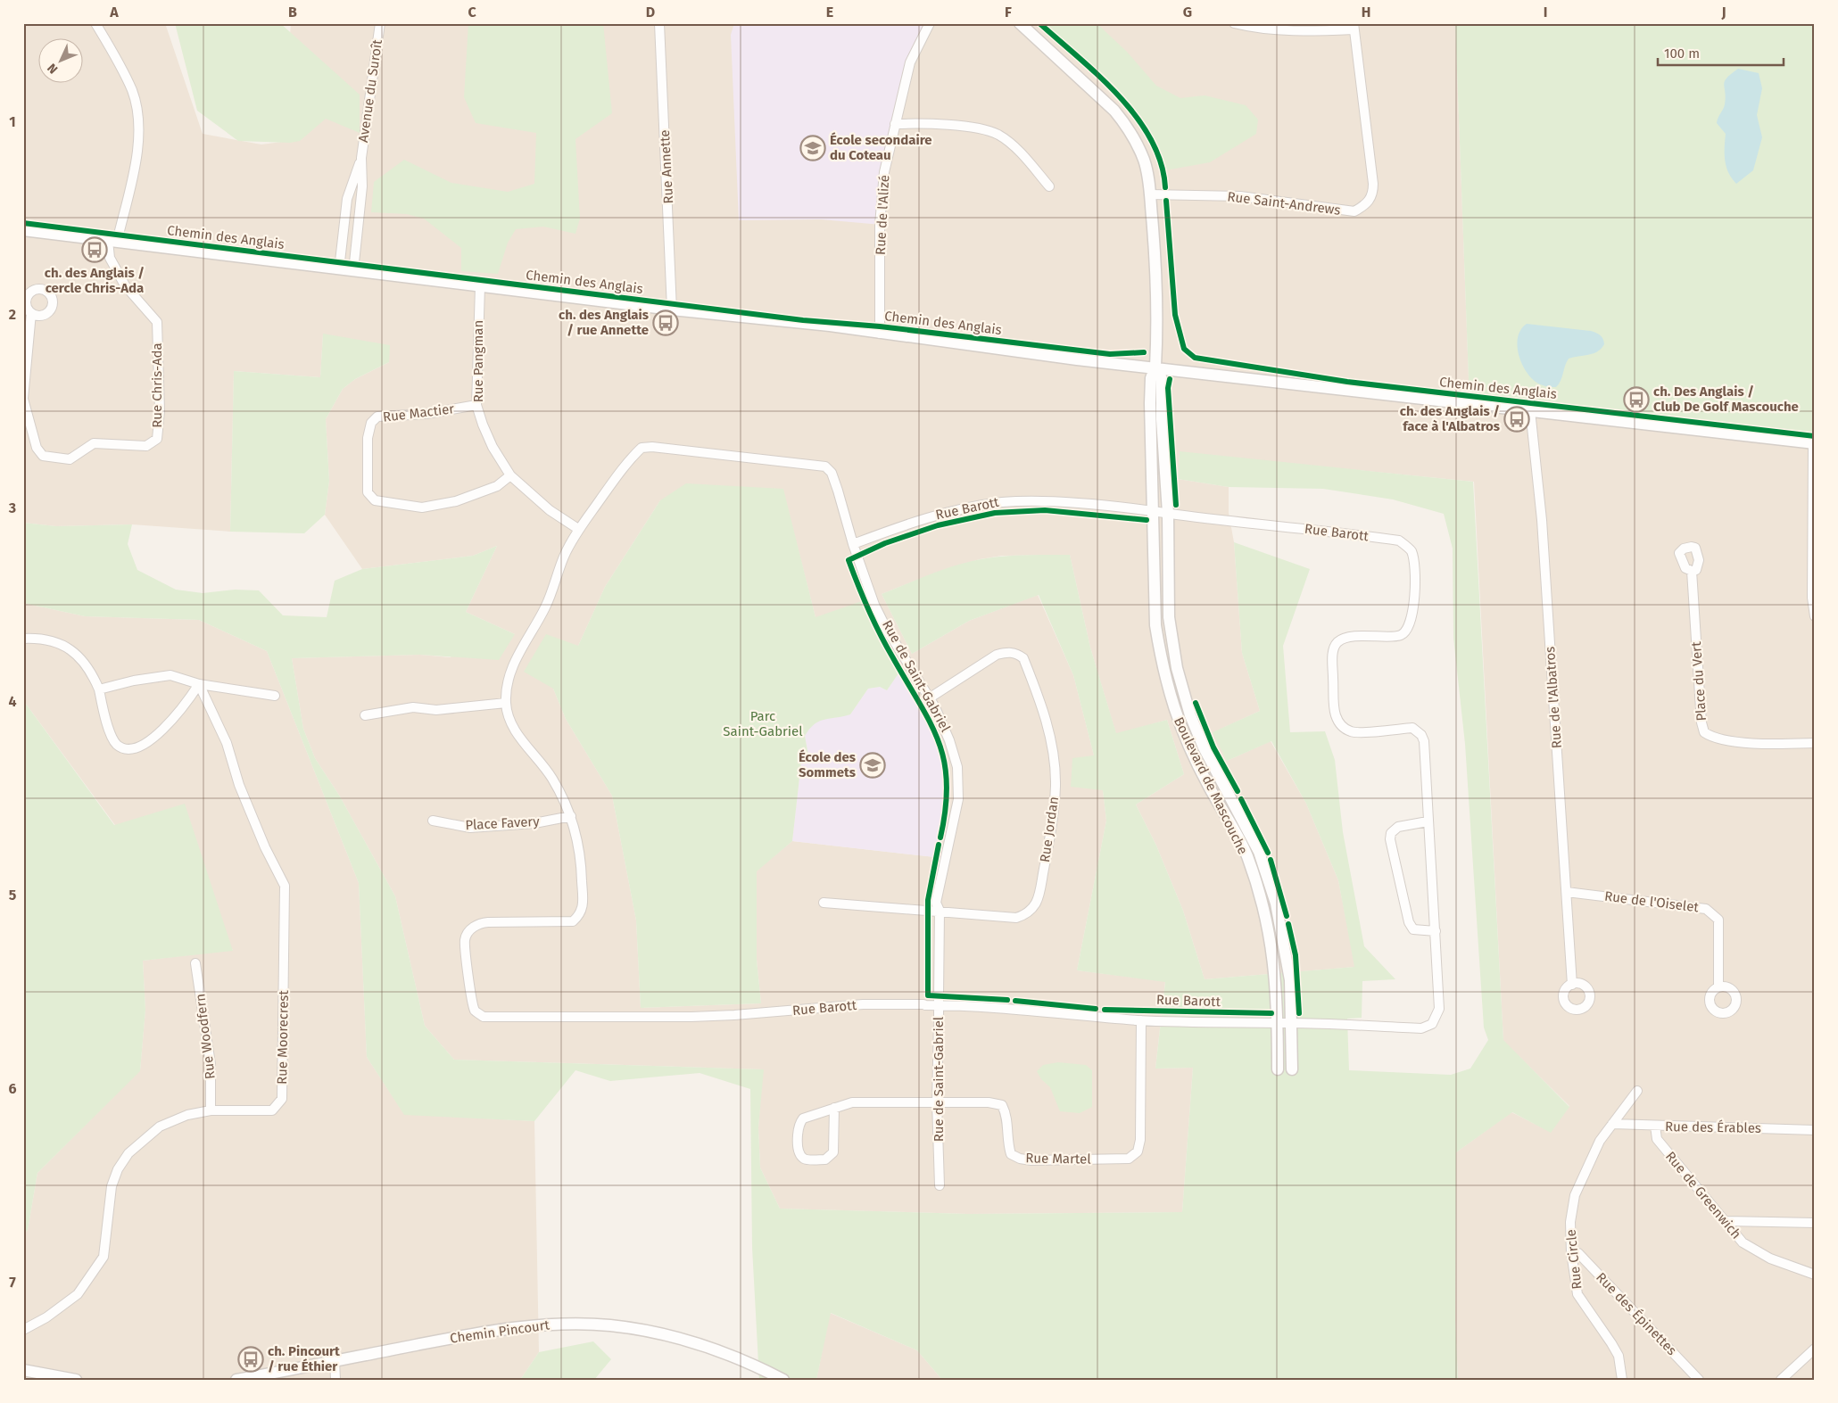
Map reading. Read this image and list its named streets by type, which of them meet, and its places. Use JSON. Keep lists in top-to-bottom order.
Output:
{
  "streets": {
    "street": [
      "Avenue du Suroît",
      "Rue Annette",
      "Rue Saint-Andrews",
      "Rue de l'Alizé",
      "Chemin des Anglais",
      "Rue Pangman",
      "Rue Chris-Ada",
      "Rue Mactier",
      "Rue Barott",
      "Rue de Saint-Gabriel",
      "Place du Vert",
      "Rue de l'Albatros",
      "Boulevard de Mascouche",
      "Place Favery",
      "Rue Jordan",
      "Rue de l'Oiselet",
      "Rue Woodfern",
      "Rue Moorecrest",
      "Rue des Érables",
      "Rue Martel",
      "Rue de Greenwich",
      "Rue Circle",
      "Rue des Épinettes",
      "Chemin Pincourt"
    ]
  },
  "crossings": [
    ["Avenue du Suroît", "Chemin des Anglais"],
    ["Rue Annette", "Chemin des Anglais"],
    ["Rue Saint-Andrews", "Boulevard de Mascouche"],
    ["Rue de l'Alizé", "Chemin des Anglais"],
    ["Chemin des Anglais", "Rue Pangman"],
    ["Chemin des Anglais", "Rue Chris-Ada"],
    ["Chemin des Anglais", "Rue de l'Albatros"],
    ["Chemin des Anglais", "Boulevard de Mascouche"],
    ["Rue Pangman", "Rue Mactier"],
    ["Rue Pangman", "Rue de Saint-Gabriel"],
    ["Rue Barott", "Rue de Saint-Gabriel"],
    ["Rue Barott", "Boulevard de Mascouche"],
    ["Rue Barott", "Rue Martel"],
    ["Rue de Saint-Gabriel", "Place Favery"],
    ["Rue de Saint-Gabriel", "Rue Jordan"],
    ["Rue de Saint-Gabriel", "Rue Martel"],
    ["Rue de l'Albatros", "Rue de l'Oiselet"],
    ["Rue Woodfern", "Rue Moorecrest"],
    ["Rue des Érables", "Rue de Greenwich"],
    ["Rue des Érables", "Rue Circle"],
    ["Rue Circle", "Rue des Épinettes"]
  ],
  "parks": ["Parc Saint-Gabriel"],
  "places": {
    "school or university": ["École secondaire du Coteau", "École des Sommets"],
    "bus stop": [
      "ch. des Anglais / cercle Chris-Ada",
      "ch. des Anglais / rue Annette",
      "ch. Des Anglais / Club De Golf Mascouche",
      "ch. des Anglais / face à l'Albatros",
      "ch. Pincourt / rue Éthier"
    ]
  },
  "scale_bar": "100 m",
  "north": "bottom left",
  "grid": {
    "columns": [
      "A",
      "B",
      "C",
      "D",
      "E",
      "F",
      "G",
      "H",
      "I",
      "J"
    ],
    "rows": [
      "1",
      "2",
      "3",
      "4",
      "5",
      "6",
      "7"
    ]
  }
}
